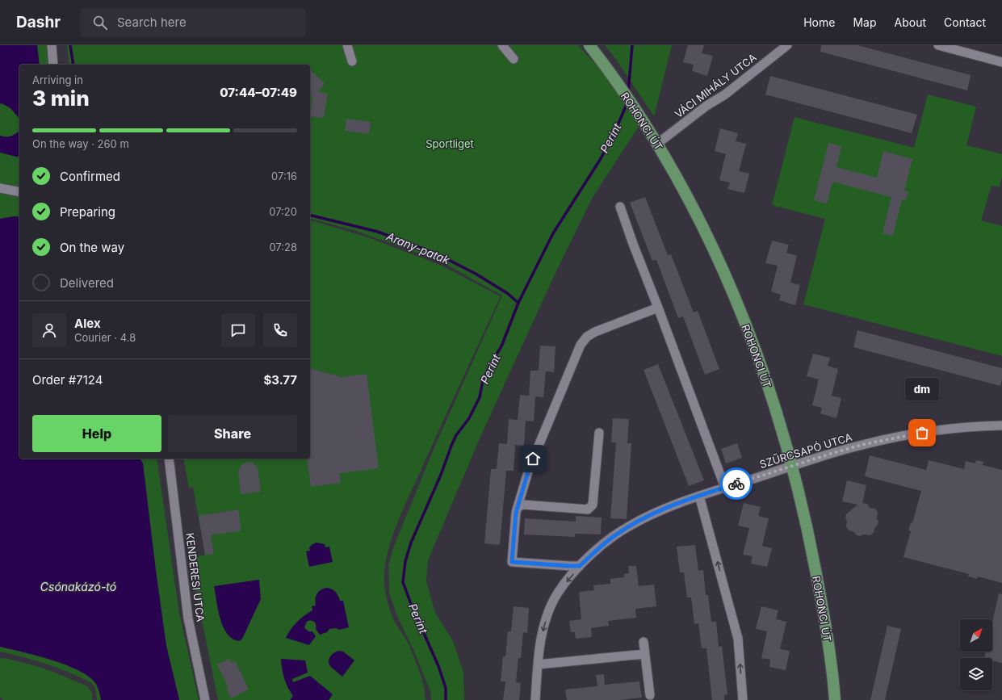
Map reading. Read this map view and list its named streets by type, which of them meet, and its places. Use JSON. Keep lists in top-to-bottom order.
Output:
{
  "streets": {
    "main road": ["ROHONCI ÚT"],
    "street": ["VÁCI MIHÁLY UTCA", "SZŰRCSAPÓ UTCA", "KENDERESI UTCA"]
  },
  "crossings": [
    ["VÁCI MIHÁLY UTCA", "ROHONCI ÚT"],
    ["ROHONCI ÚT", "SZŰRCSAPÓ UTCA"]
  ],
  "water": ["Perint", "Arany-patak", "Csónakázó-tó"],
  "parks": ["Sportliget"],
  "places": ["dm"],
  "north": "top right",
  "page": {
    "header": "Dashr",
    "search": "Search here",
    "nav": [
      "Home",
      "Map",
      "About",
      "Contact"
    ],
    "heading": ["3 min", "Arriving in", "07:44–07:49"],
    "panel": [
      "Alex",
      "Courier · 4.8",
      "Order #7124",
      "$3.77"
    ],
    "bar": "On the way · 260 m",
    "list": [
      ["Confirmed", "07:16"],
      ["Preparing", "07:20"],
      ["On the way", "07:28"],
      "Delivered"
    ],
    "bubble": "dm",
    "buttons": ["Help", "Share"]
  }
}
